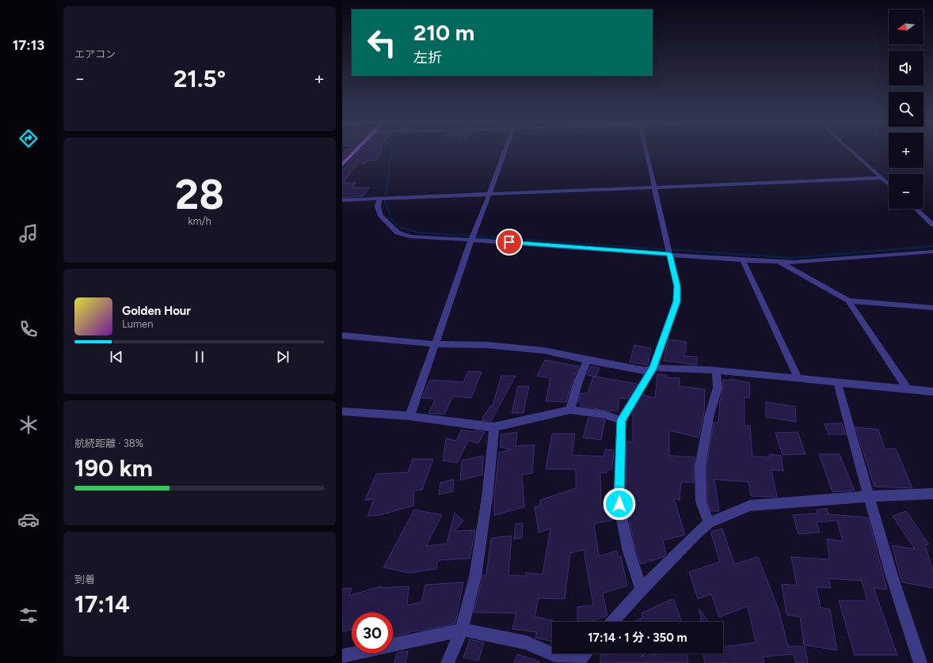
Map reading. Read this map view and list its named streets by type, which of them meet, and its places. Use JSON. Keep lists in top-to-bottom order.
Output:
{
  "north": "left",
  "page": {
    "tabs": "17:13",
    "tile": [
      "エアコン",
      ["28", "km/h"],
      ["航続距離 · 38%", "190 km"],
      ["到着", "17:14"]
    ],
    "map_buttons": ["+", "−"],
    "turn": ["210 m", "左折"],
    "heat": ["−", "21.5°", "+"],
    "song": ["Golden Hour", "Lumen"],
    "limit": "30",
    "trip": "17:14 · 1 分 · 350 m"
  }
}
